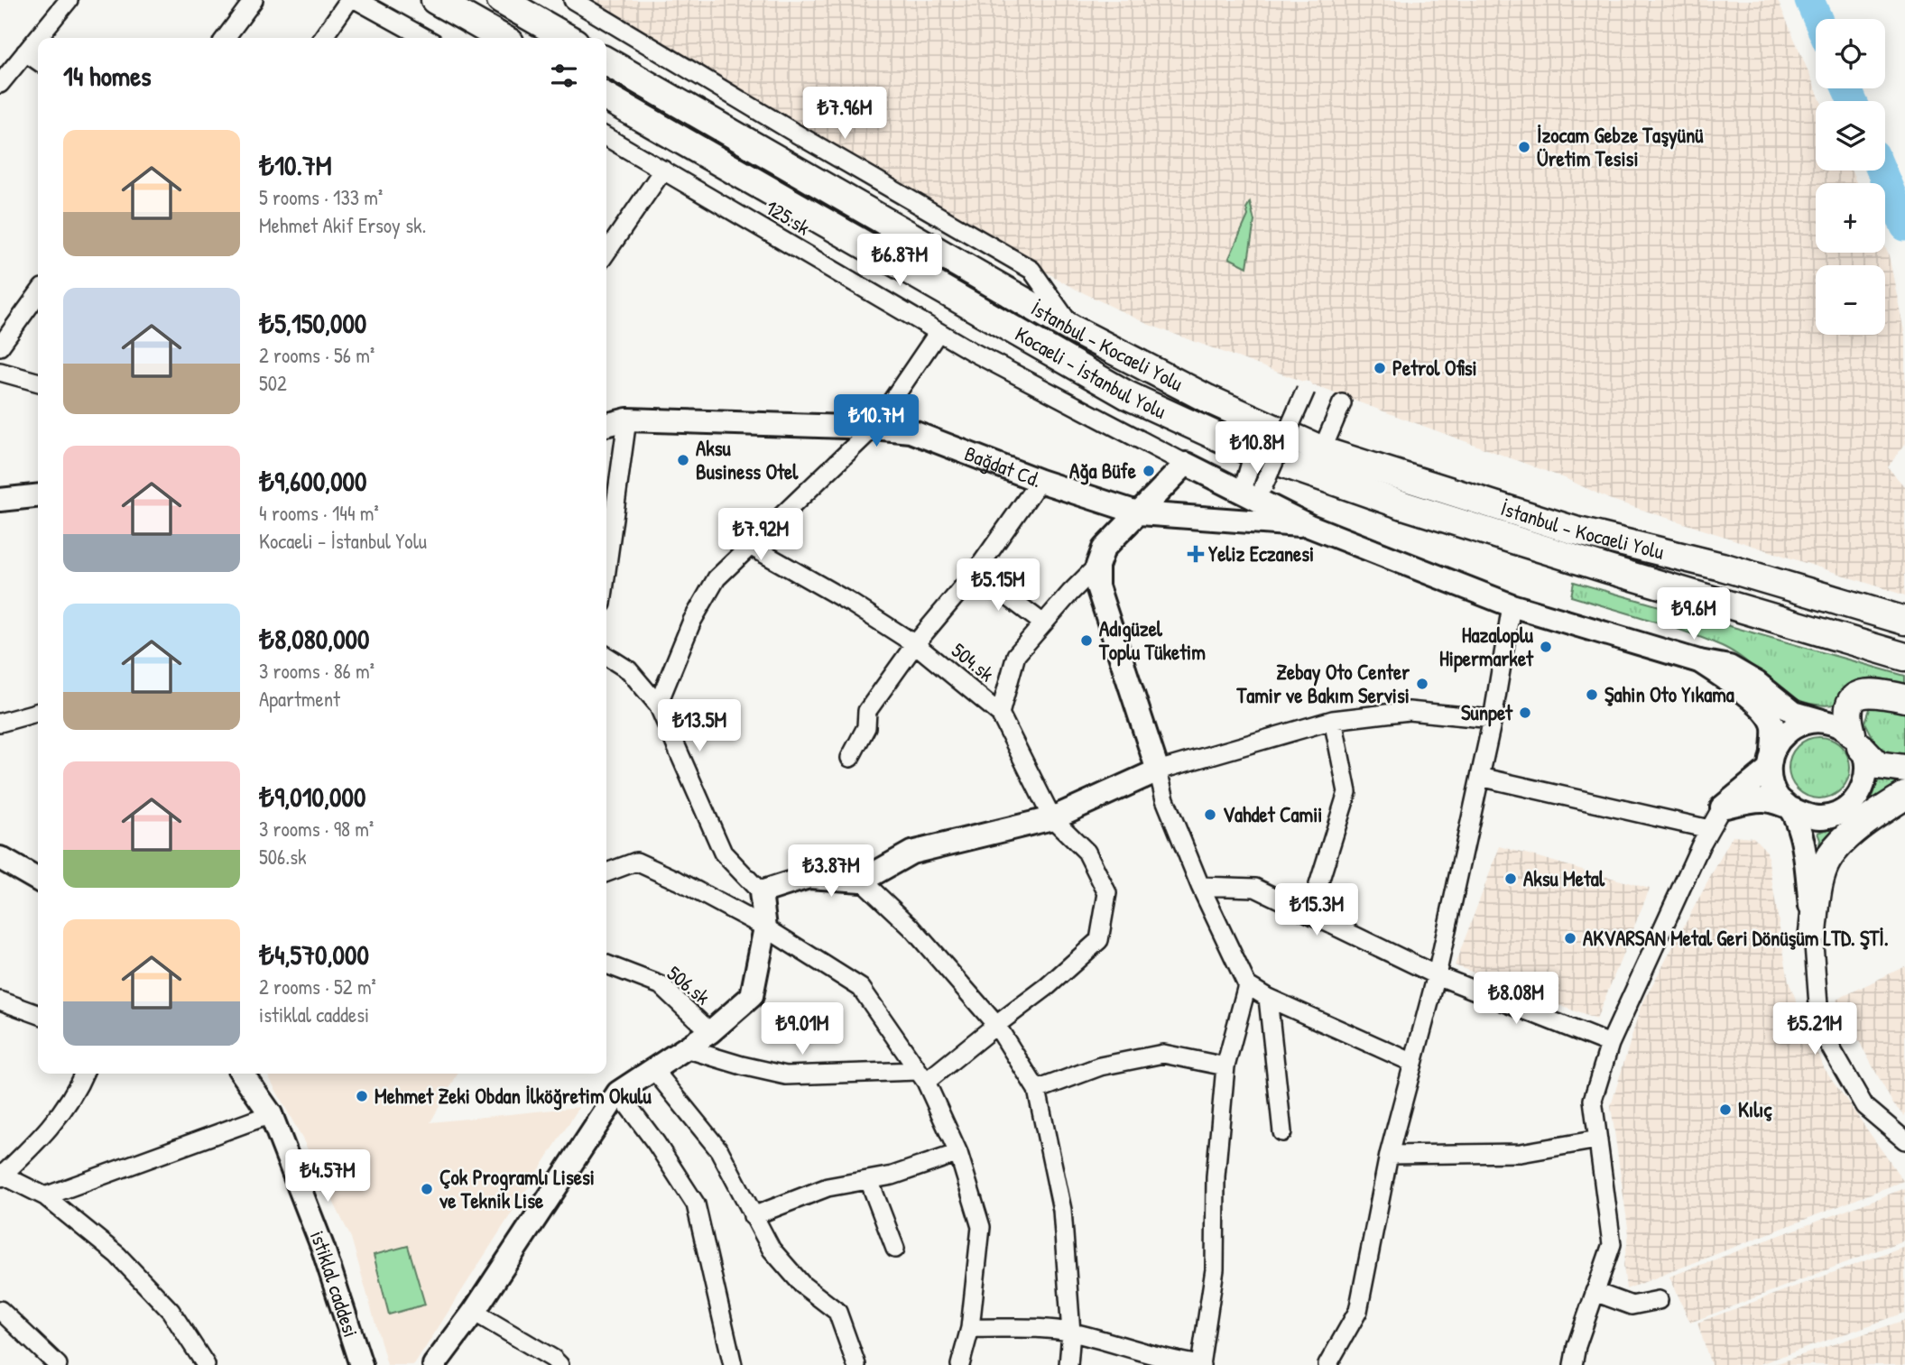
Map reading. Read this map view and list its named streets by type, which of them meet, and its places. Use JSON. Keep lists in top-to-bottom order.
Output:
{
  "streets": {
    "highway": ["İstanbul - Kocaeli Yolu", "Kocaeli - İstanbul Yolu"],
    "main road": ["Bağdat Cd.", "istiklal caddesi"],
    "street": ["125.sk", "504.sk", "506.sk"]
  },
  "places": {
    "other": [
      "İzocam Gebze Taşyünü Üretim Tesisi",
      "Petrol Ofisi",
      "Aksu Business Otel",
      "Ağa Büfe",
      "Adıgüzel Toplu Tüketim",
      "Hazaloplu Hipermarket",
      "Zebay Oto Center Tamir ve Bakım Servisi",
      "Şahin Oto Yıkama",
      "Sunpet",
      "Vahdet Camii",
      "Aksu Metal",
      "AKVARSAN Metal Geri Dönüşüm LTD. ŞTİ.",
      "Mehmet Zeki Obdan İlköğretim Okulu",
      "Kılıç",
      "Çok Programlı Lisesi ve Teknik Lise"
    ],
    "health": ["Yeliz Eczanesi"]
  },
  "page": {
    "map_buttons": ["+", "−"],
    "heading": "14 homes",
    "price": [
      "₺7.96M",
      "₺6.87M",
      "₺10.7M",
      "₺10.8M",
      "₺7.92M",
      "₺5.15M",
      "₺9.6M",
      "₺13.5M",
      "₺3.87M",
      "₺15.3M",
      "₺8.08M",
      "₺9.01M",
      "₺5.21M",
      "₺4.57M"
    ],
    "list": [
      {
        "name": "₺10.7M",
        "note": "5 rooms · 133 m² · Mehmet Akif Ersoy sk."
      },
      {
        "name": "₺5,150,000",
        "note": "2 rooms · 56 m² · 502"
      },
      {
        "name": "₺9,600,000",
        "note": "4 rooms · 144 m² · Kocaeli - İstanbul Yolu"
      },
      {
        "name": "₺8,080,000",
        "note": "3 rooms · 86 m² · Apartment"
      },
      {
        "name": "₺9,010,000",
        "note": "3 rooms · 98 m² · 506.sk"
      },
      {
        "name": "₺4,570,000",
        "note": "2 rooms · 52 m² · istiklal caddesi"
      }
    ]
  }
}
